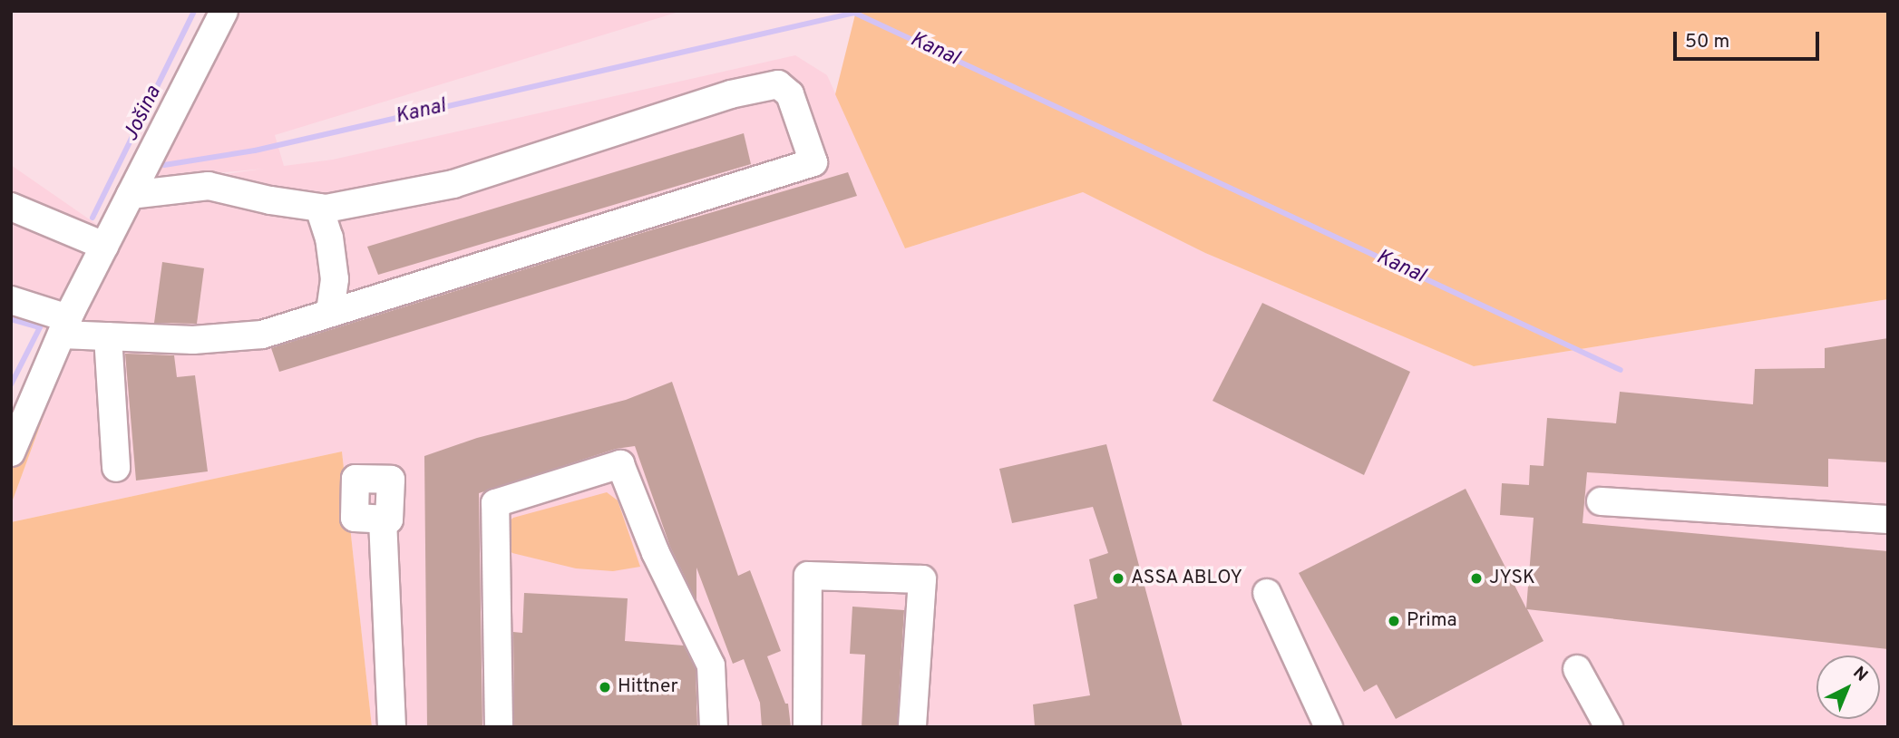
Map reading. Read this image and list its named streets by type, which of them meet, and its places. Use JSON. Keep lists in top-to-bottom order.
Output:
{
  "water": ["Kanal", "Jošina"],
  "places": [
    "ASSA ABLOY",
    "JYSK",
    "Prima",
    "Hittner"
  ],
  "scale_bar": "50 m",
  "north": "top right"
}
